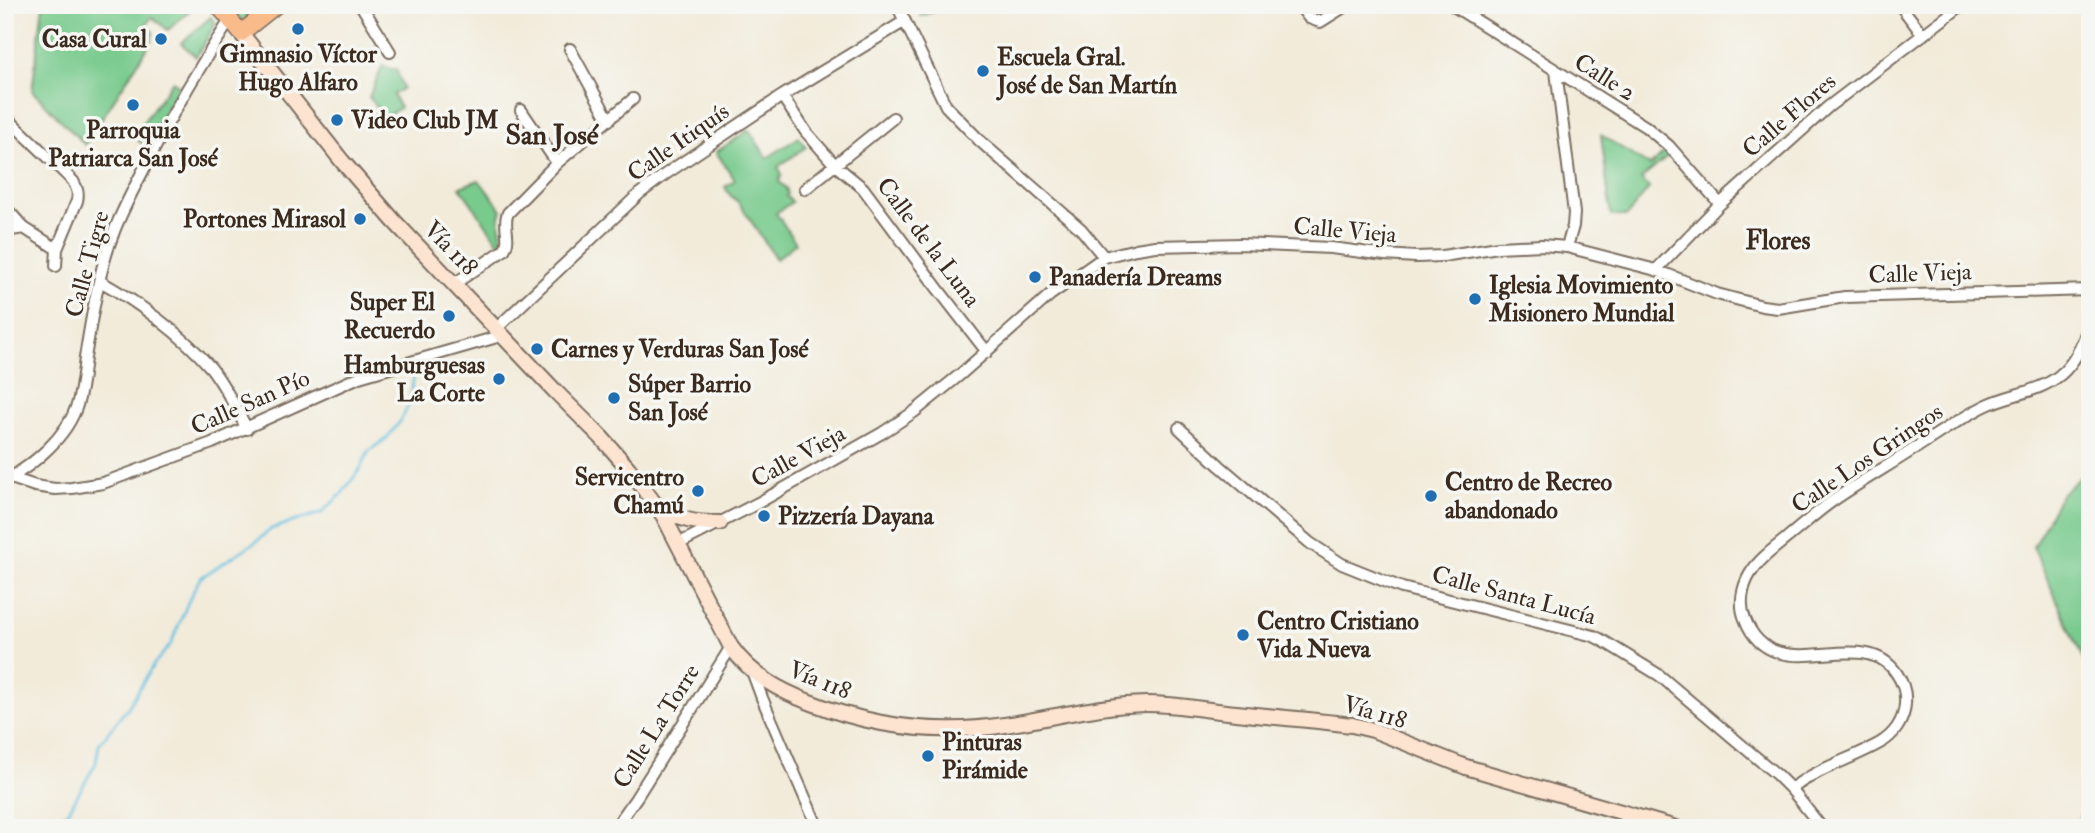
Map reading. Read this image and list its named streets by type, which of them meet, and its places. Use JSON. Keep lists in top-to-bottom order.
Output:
{
  "streets": {
    "main road": ["Vía 118"],
    "street": [
      "Calle 2",
      "Calle Flores",
      "Calle Itiquís",
      "Calle Vieja",
      "Calle de la Luna",
      "Calle Tigre",
      "Calle San Pío",
      "Calle Los Gringos",
      "Calle Santa Lucía",
      "Calle La Torre"
    ]
  },
  "crossings": [
    ["Calle 2", "Calle Flores"],
    ["Calle Flores", "Calle Vieja"],
    ["Calle Itiquís", "Calle de la Luna"],
    ["Calle Itiquís", "Vía 118"],
    ["Calle Itiquís", "Calle San Pío"],
    ["Calle Vieja", "Calle de la Luna"],
    ["Calle Vieja", "Vía 118"],
    ["Vía 118", "Calle San Pío"],
    ["Vía 118", "Calle La Torre"],
    ["Calle Tigre", "Calle San Pío"],
    ["Calle Los Gringos", "Calle Santa Lucía"]
  ],
  "districts": ["San José", "Flores"],
  "places": [
    "Gimnasio Víctor Hugo Alfaro",
    "Casa Cural",
    "Escuela Gral. José de San Martín",
    "Parroquia Patriarca San José",
    "Video Club JM",
    "Portones Mirasol",
    "Panadería Dreams",
    "Iglesia Movimiento Misionero Mundial",
    "Super El Recuerdo",
    "Carnes y Verduras San José",
    "Hamburguesas La Corte",
    "Súper Barrio San José",
    "Servicentro Chamú",
    "Centro de Recreo abandonado",
    "Pizzería Dayana",
    "Centro Cristiano Vida Nueva",
    "Pinturas Pirámide"
  ]
}
